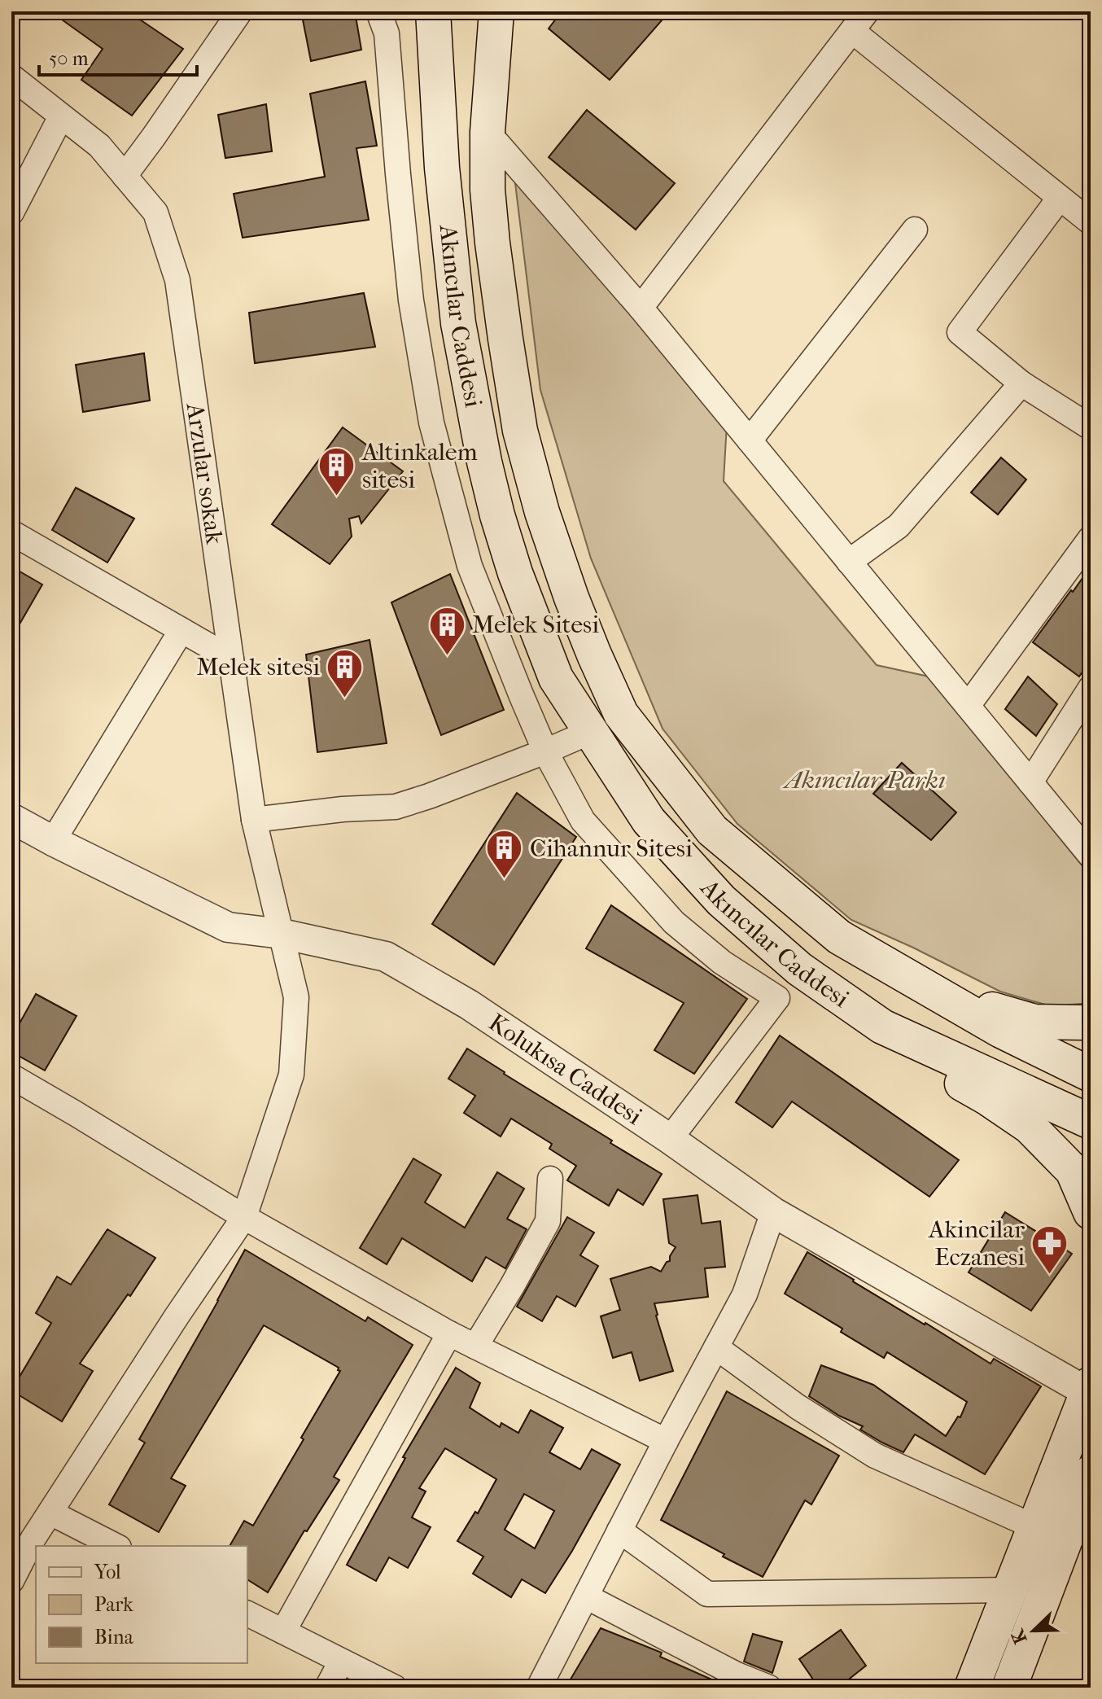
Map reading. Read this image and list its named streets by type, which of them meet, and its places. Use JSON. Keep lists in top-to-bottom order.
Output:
{
  "streets": {
    "main road": ["Akıncılar Caddesi"],
    "street": ["Arzular sokak", "Kolukısa Caddesi"]
  },
  "crossings": [
    ["Arzular sokak", "Kolukısa Caddesi"]
  ],
  "parks": ["Akıncılar Parkı"],
  "places": {
    "building": [
      "Altinkalem sitesi",
      "Melek Sitesi",
      "Melek sitesi",
      "Cihannur Sitesi"
    ],
    "pharmacy": ["Akincilar Eczanesi"]
  },
  "legend": ["Yol", "Park", "Bina"],
  "scale_bar": "50 m",
  "north": "bottom left"
}
